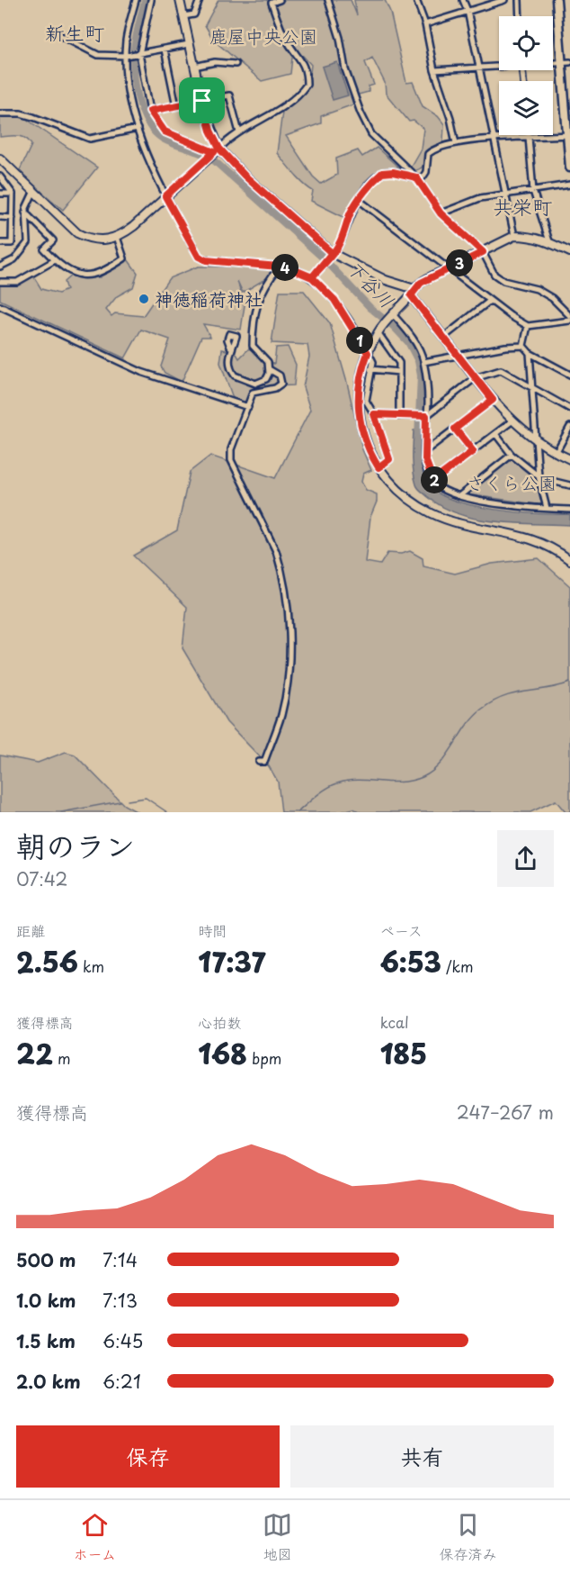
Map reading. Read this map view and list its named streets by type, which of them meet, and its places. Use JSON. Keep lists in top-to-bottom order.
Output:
{
  "districts": ["新生町", "共栄町"],
  "water": ["下谷川"],
  "parks": ["鹿屋中央公園", "さくら公園"],
  "places": ["神徳稲荷神社"],
  "page": {
    "pins": [
      "3",
      "4",
      "1",
      "2"
    ],
    "heading": ["朝のラン", "07:42"],
    "stats": [
      ["距離", "2.56 km"],
      ["時間", "17:37"],
      ["ペース", "6:53 /km"],
      ["獲得標高", "22 m"],
      ["心拍数", "168 bpm"],
      ["kcal", "185"]
    ],
    "chart": ["獲得標高", "247–267 m"],
    "list": [
      {
        "name": "500 m",
        "note": "7:14"
      },
      {
        "name": "1.0 km",
        "note": "7:13"
      },
      {
        "name": "1.5 km",
        "note": "6:45"
      },
      {
        "name": "2.0 km",
        "note": "6:21"
      }
    ],
    "buttons": ["保存", "共有"],
    "tabs": ["ホーム", "地図", "保存済み"]
  }
}
